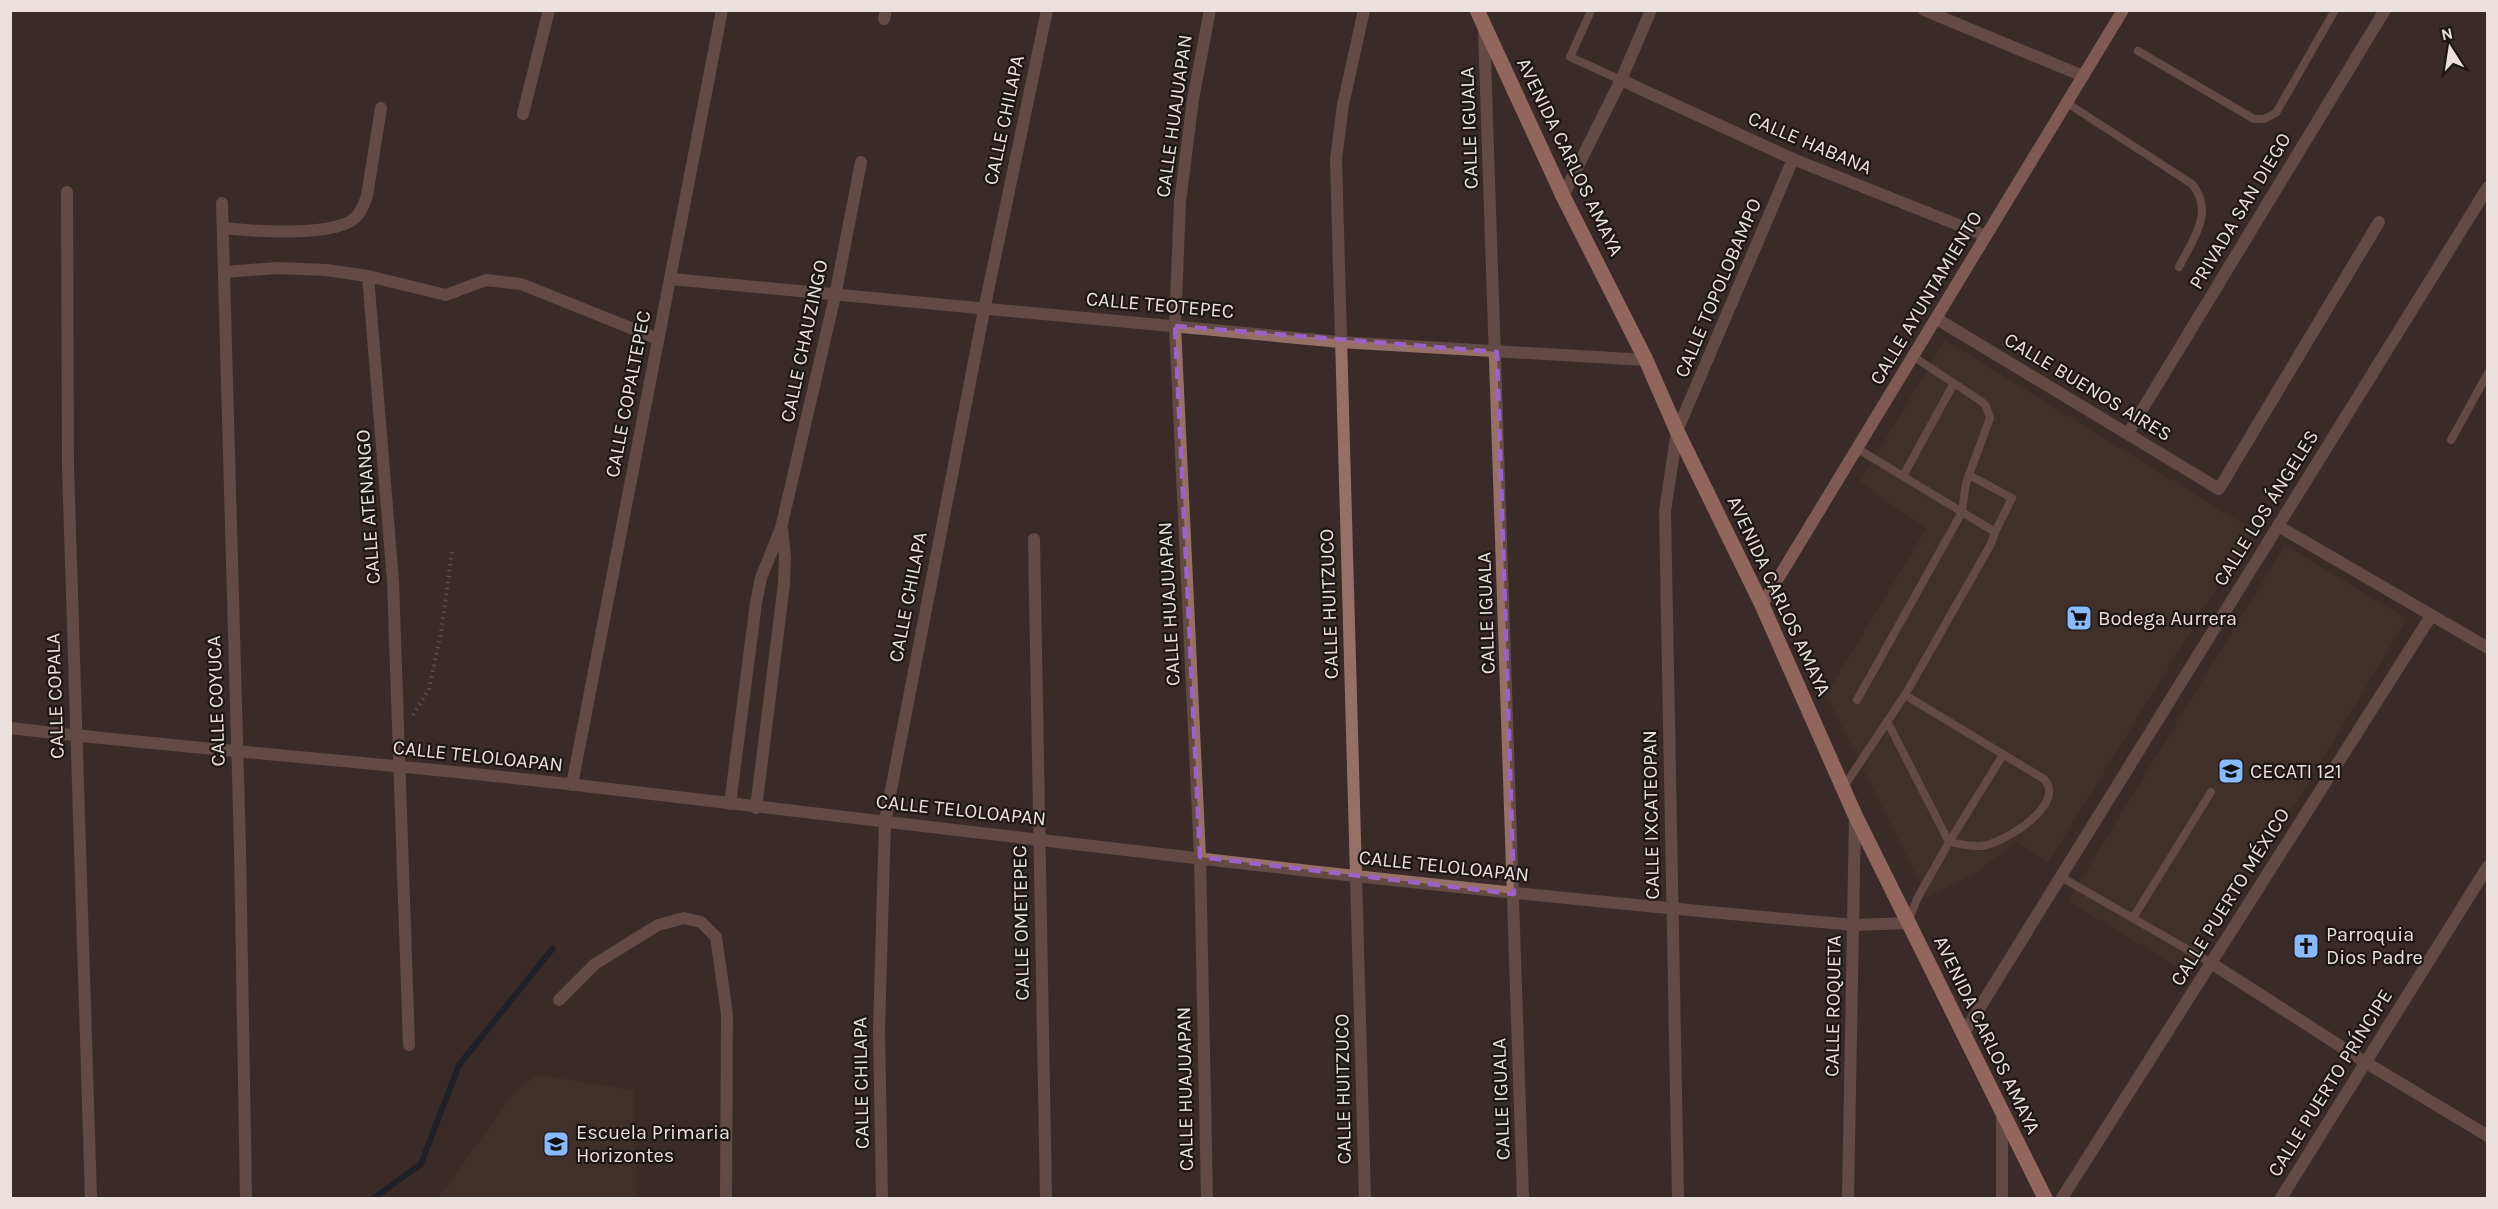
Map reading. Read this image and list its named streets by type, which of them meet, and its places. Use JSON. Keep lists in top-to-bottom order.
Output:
{
  "streets": {
    "main road": ["AVENIDA CARLOS AMAYA", "CALLE AYUNTAMIENTO"],
    "street": [
      "CALLE HUAJUAPAN",
      "CALLE CHILAPA",
      "CALLE IGUALA",
      "CALLE HABANA",
      "PRIVADA SAN DIEGO",
      "CALLE TOPOLOBAMPO",
      "CALLE TEOTEPEC",
      "CALLE CHAUZINGO",
      "CALLE BUENOS AIRES",
      "CALLE COPALTEPEC",
      "CALLE ATENANGO",
      "CALLE LOS ÁNGELES",
      "CALLE HUITZUCO",
      "CALLE COPALA",
      "CALLE COYUCA",
      "CALLE TELOLOAPAN",
      "CALLE IXCATEOPAN",
      "CALLE PUERTO MÉXICO",
      "CALLE OMETEPEC",
      "CALLE ROQUETA",
      "CALLE PUERTO PRÍNCIPE"
    ]
  },
  "crossings": [
    ["CALLE HUAJUAPAN", "CALLE TEOTEPEC"],
    ["CALLE HUAJUAPAN", "CALLE TELOLOAPAN"],
    ["CALLE CHILAPA", "CALLE TEOTEPEC"],
    ["CALLE CHILAPA", "CALLE TELOLOAPAN"],
    ["CALLE IGUALA", "AVENIDA CARLOS AMAYA"],
    ["CALLE IGUALA", "CALLE TEOTEPEC"],
    ["CALLE IGUALA", "CALLE TELOLOAPAN"],
    ["CALLE HABANA", "CALLE TOPOLOBAMPO"],
    ["CALLE HABANA", "CALLE AYUNTAMIENTO"],
    ["AVENIDA CARLOS AMAYA", "CALLE TOPOLOBAMPO"],
    ["AVENIDA CARLOS AMAYA", "CALLE AYUNTAMIENTO"],
    ["AVENIDA CARLOS AMAYA", "CALLE TEOTEPEC"],
    ["AVENIDA CARLOS AMAYA", "CALLE LOS ÁNGELES"],
    ["AVENIDA CARLOS AMAYA", "CALLE TELOLOAPAN"],
    ["AVENIDA CARLOS AMAYA", "CALLE IXCATEOPAN"],
    ["AVENIDA CARLOS AMAYA", "CALLE ROQUETA"],
    ["PRIVADA SAN DIEGO", "CALLE BUENOS AIRES"],
    ["CALLE TOPOLOBAMPO", "CALLE IXCATEOPAN"],
    ["CALLE AYUNTAMIENTO", "CALLE BUENOS AIRES"],
    ["CALLE TEOTEPEC", "CALLE CHAUZINGO"],
    ["CALLE TEOTEPEC", "CALLE COPALTEPEC"],
    ["CALLE TEOTEPEC", "CALLE HUITZUCO"],
    ["CALLE CHAUZINGO", "CALLE TELOLOAPAN"],
    ["CALLE COPALTEPEC", "CALLE TELOLOAPAN"],
    ["CALLE ATENANGO", "CALLE TELOLOAPAN"],
    ["CALLE HUITZUCO", "CALLE TELOLOAPAN"],
    ["CALLE COPALA", "CALLE TELOLOAPAN"],
    ["CALLE COYUCA", "CALLE TELOLOAPAN"],
    ["CALLE TELOLOAPAN", "CALLE IXCATEOPAN"],
    ["CALLE TELOLOAPAN", "CALLE OMETEPEC"],
    ["CALLE TELOLOAPAN", "CALLE ROQUETA"]
  ],
  "places": {
    "supermarket": ["Bodega Aurrera"],
    "school or university": ["CECATI 121", "Escuela Primaria Horizontes"],
    "church": ["Parroquia Dios Padre"]
  },
  "north": "top"
}
